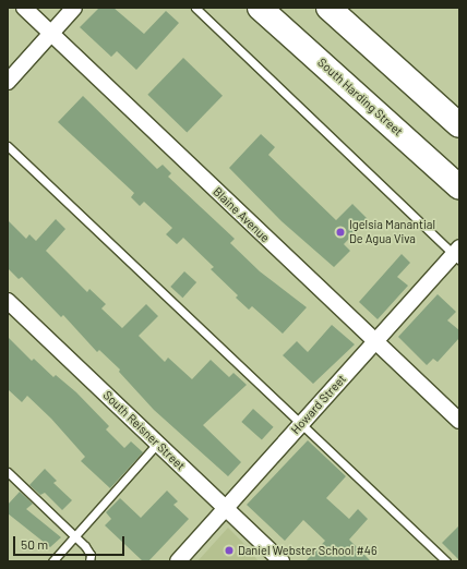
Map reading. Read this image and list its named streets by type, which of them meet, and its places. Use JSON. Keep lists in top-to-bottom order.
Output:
{
  "streets": {
    "main road": ["South Harding Street"],
    "street": ["Blaine Avenue", "Howard Street", "South Reisner Street"]
  },
  "crossings": [
    ["Blaine Avenue", "Howard Street"],
    ["Howard Street", "South Reisner Street"]
  ],
  "places": ["Igelsia Manantial De Agua Viva", "Daniel Webster School #46"],
  "scale_bar": "50 m"
}
